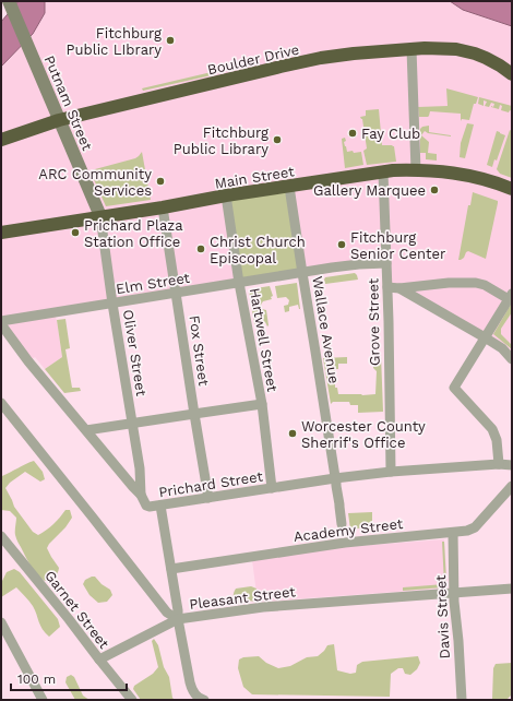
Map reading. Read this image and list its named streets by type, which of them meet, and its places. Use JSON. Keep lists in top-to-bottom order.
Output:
{
  "streets": {
    "highway": ["Boulder Drive", "Main Street"],
    "main road": ["Putnam Street"],
    "street": [
      "Elm Street",
      "Grove Street",
      "Wallace Avenue",
      "Hartwell Street",
      "Fox Street",
      "Oliver Street",
      "Prichard Street",
      "Academy Street",
      "Pleasant Street",
      "Garnet Street",
      "Davis Street"
    ]
  },
  "crossings": [
    ["Boulder Drive", "Putnam Street"],
    ["Putnam Street", "Main Street"],
    ["Putnam Street", "Oliver Street"],
    ["Main Street", "Grove Street"],
    ["Main Street", "Wallace Avenue"],
    ["Main Street", "Hartwell Street"],
    ["Main Street", "Fox Street"],
    ["Main Street", "Oliver Street"],
    ["Elm Street", "Grove Street"],
    ["Elm Street", "Wallace Avenue"],
    ["Elm Street", "Hartwell Street"],
    ["Elm Street", "Fox Street"],
    ["Elm Street", "Oliver Street"],
    ["Elm Street", "Prichard Street"],
    ["Grove Street", "Prichard Street"],
    ["Wallace Avenue", "Prichard Street"],
    ["Hartwell Street", "Prichard Street"],
    ["Fox Street", "Prichard Street"],
    ["Oliver Street", "Prichard Street"],
    ["Academy Street", "Davis Street"],
    ["Pleasant Street", "Davis Street"]
  ],
  "places": [
    "Fitchburg Public LIbrary",
    "Fay Club",
    "Fitchburg Public Library",
    "ARC Community Services",
    "Gallery Marquee",
    "Prichard Plaza Station Office",
    "Fitchburg Senior Center",
    "Christ Church Episcopal",
    "Worcester County Sherrif's Office"
  ],
  "scale_bar": "100 m"
}
